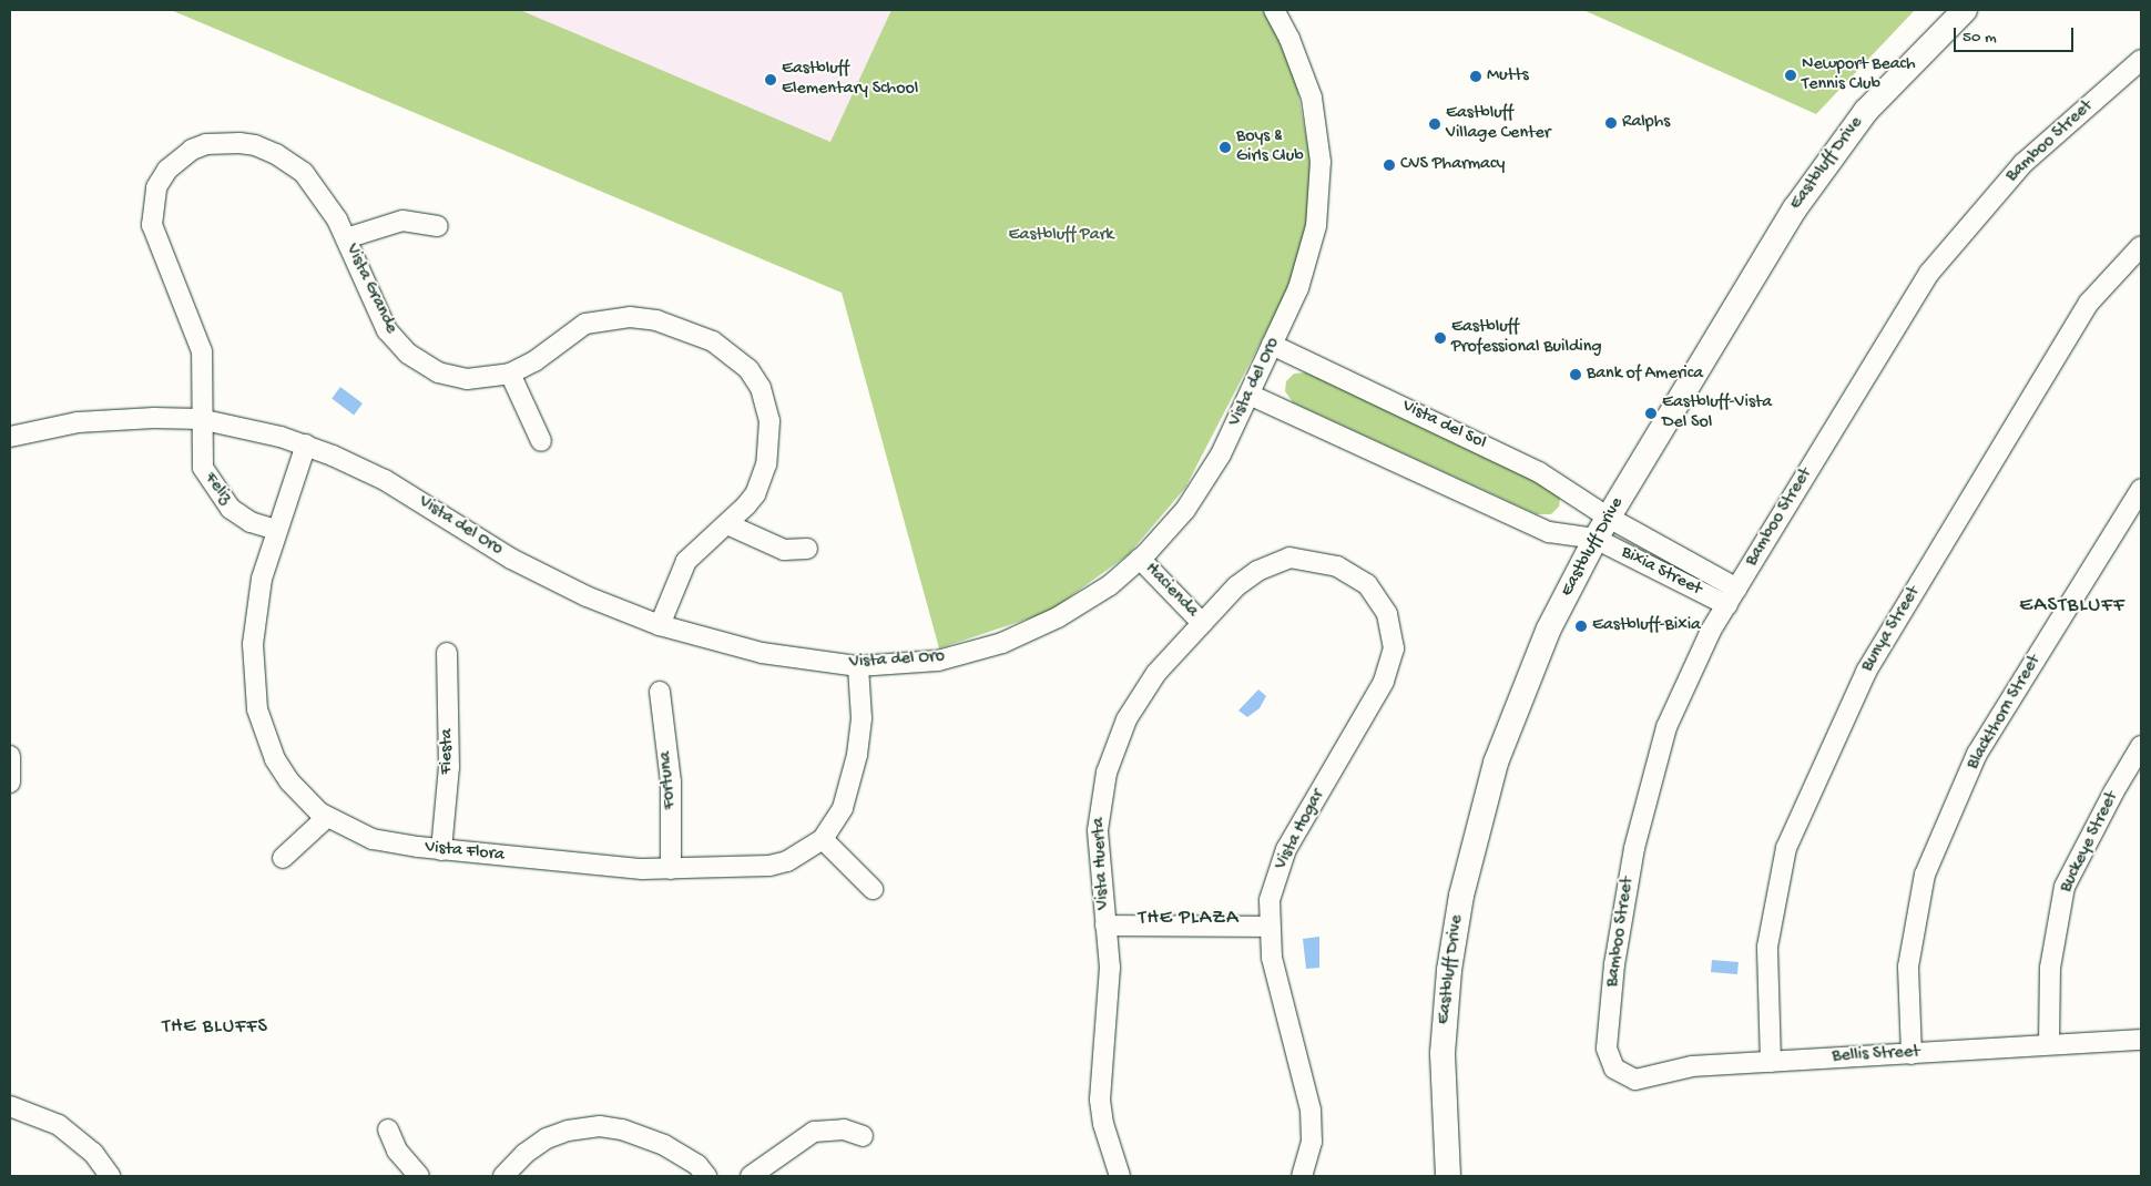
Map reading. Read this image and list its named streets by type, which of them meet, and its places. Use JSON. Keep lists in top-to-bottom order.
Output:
{
  "streets": {
    "main road": ["Eastbluff Drive"],
    "street": [
      "Bamboo Street",
      "Vista Grande",
      "Vista del Oro",
      "Vista del Sol",
      "Feliz",
      "Bixia Street",
      "Hacienda",
      "Bunya Street",
      "Blackthorn Street",
      "Fiesta",
      "Fortuna",
      "Vista Hogar",
      "Buckeye Street",
      "Vista Flora",
      "Vista Huerta",
      "Bellis Street"
    ]
  },
  "crossings": [
    ["Bamboo Street", "Bixia Street"],
    ["Bamboo Street", "Bellis Street"],
    ["Eastbluff Drive", "Vista del Sol"],
    ["Eastbluff Drive", "Bixia Street"],
    ["Vista Grande", "Vista del Oro"],
    ["Vista Grande", "Feliz"],
    ["Vista del Oro", "Vista del Sol"],
    ["Vista del Oro", "Feliz"],
    ["Vista del Oro", "Hacienda"],
    ["Vista del Oro", "Vista Flora"],
    ["Vista del Sol", "Bixia Street"],
    ["Feliz", "Vista Flora"],
    ["Hacienda", "Vista Huerta"],
    ["Bunya Street", "Bellis Street"],
    ["Blackthorn Street", "Bellis Street"],
    ["Fiesta", "Vista Flora"],
    ["Fortuna", "Vista Flora"],
    ["Vista Hogar", "Vista Huerta"],
    ["Buckeye Street", "Bellis Street"]
  ],
  "districts": ["EASTBLUFF", "THE PLAZA", "THE BLUFFS"],
  "parks": ["Eastbluff Park"],
  "places": [
    "Newport Beach Tennis Club",
    "Mutts",
    "Eastbluff Elementary School",
    "Ralphs",
    "Eastbluff Village Center",
    "Boys & Girls Club",
    "CVS Pharmacy",
    "Eastbluff Professional Building",
    "Bank of America",
    "Eastbluff-Vista Del Sol",
    "Eastbluff-Bixia"
  ],
  "scale_bar": "50 m"
}
